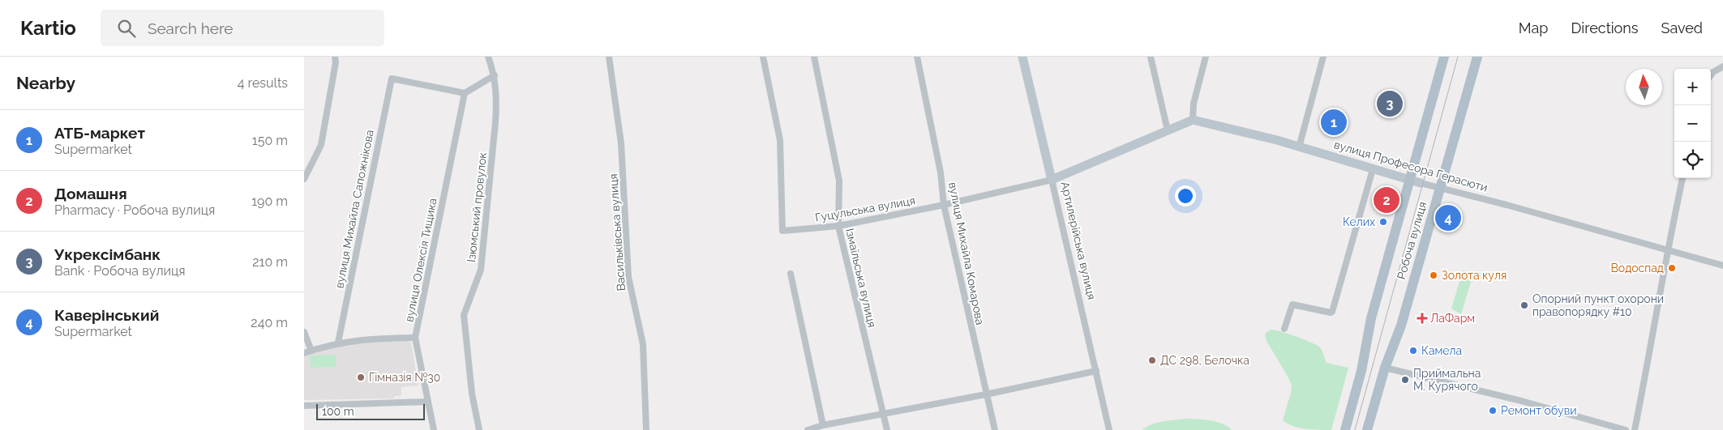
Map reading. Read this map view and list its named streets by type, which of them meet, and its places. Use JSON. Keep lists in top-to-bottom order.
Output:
{
  "streets": {
    "main road": ["Робоча вулиця"],
    "street": [
      "вулиця Професора Герасюти",
      "Ізюмський провулок",
      "вулиця Михайла Сапожнікова",
      "Гуцульська вулиця",
      "Васильківська вулиця",
      "Артилерійська вулиця",
      "вулиця Михайла Комарова",
      "вулиця Олексія Тищика",
      "Ізмаїльська вулиця"
    ]
  },
  "crossings": [
    ["вулиця Професора Герасюти", "Робоча вулиця"],
    ["вулиця Михайла Сапожнікова", "вулиця Олексія Тищика"],
    ["Гуцульська вулиця", "Артилерійська вулиця"],
    ["Гуцульська вулиця", "вулиця Михайла Комарова"],
    ["Гуцульська вулиця", "Ізмаїльська вулиця"]
  ],
  "places": {
    "other": [
      "Келих",
      "Водоспад",
      "Золота куля",
      "Опорний пункт охорони правопорядку #10",
      "Камела",
      "ДС 298, Белочка",
      "Гімназія №30",
      "Приймальна М. Курячого",
      "Ремонт обуви"
    ],
    "health": ["ЛаФарм"]
  },
  "scale_bar": "100 m",
  "north": "top",
  "page": {
    "header": "Kartio",
    "search": "Search here",
    "nav": ["Map", "Directions", "Saved"],
    "heading": ["Nearby", "4 results"],
    "map_buttons": ["+", "−"],
    "pins": [
      "3",
      "1",
      "2",
      "4"
    ],
    "list": [
      {
        "mark": "1",
        "name": "АТБ-маркет",
        "note": "Supermarket",
        "value": "150 m"
      },
      {
        "mark": "2",
        "name": "Домашня",
        "note": "Pharmacy · Робоча вулиця",
        "value": "190 m"
      },
      {
        "mark": "3",
        "name": "Укрексімбанк",
        "note": "Bank · Робоча вулиця",
        "value": "210 m"
      },
      {
        "mark": "4",
        "name": "Каверінський",
        "note": "Supermarket",
        "value": "240 m"
      }
    ],
    "scale": "100 m"
  }
}
